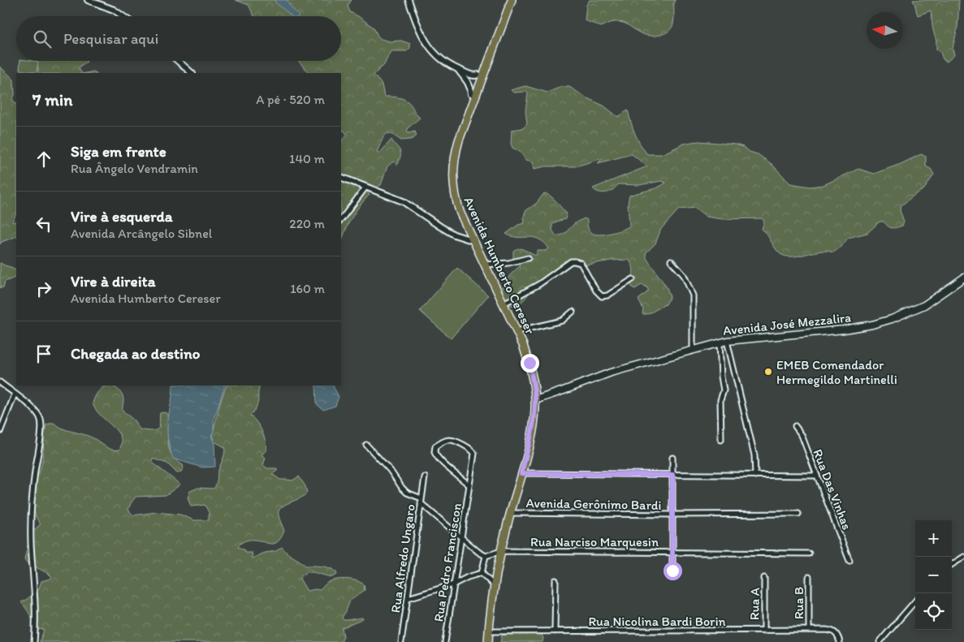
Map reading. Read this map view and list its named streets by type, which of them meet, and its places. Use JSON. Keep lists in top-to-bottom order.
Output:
{
  "streets": {
    "main road": ["Avenida Humberto Cereser", "Avenida José Mezzalira"],
    "street": [
      "Rua Das Vinhas",
      "Avenida Gerônimo Bardi",
      "Rua Narciso Marquesin",
      "Rua Alfredo Ungaro",
      "Rua Pedro Franciscon",
      "Rua B",
      "Rua A",
      "Rua Nicolina Bardi Borin"
    ]
  },
  "crossings": [
    ["Avenida Humberto Cereser", "Avenida José Mezzalira"],
    ["Avenida Humberto Cereser", "Avenida Gerônimo Bardi"],
    ["Avenida Humberto Cereser", "Rua Narciso Marquesin"],
    ["Avenida Humberto Cereser", "Rua Nicolina Bardi Borin"],
    ["Rua B", "Rua Nicolina Bardi Borin"],
    ["Rua A", "Rua Nicolina Bardi Borin"]
  ],
  "places": ["EMEB Comendador Hermegildo Martinelli"],
  "north": "left",
  "page": {
    "search": "Pesquisar aqui",
    "heading": ["7 min", "A pé · 520 m"],
    "list": [
      ["Siga em frente", "Rua Ângelo Vendramin", "140 m"],
      ["Vire à esquerda", "Avenida Arcângelo Sibnel", "220 m"],
      ["Vire à direita", "Avenida Humberto Cereser", "160 m"],
      "Chegada ao destino"
    ],
    "map_buttons": ["+", "−"]
  }
}
